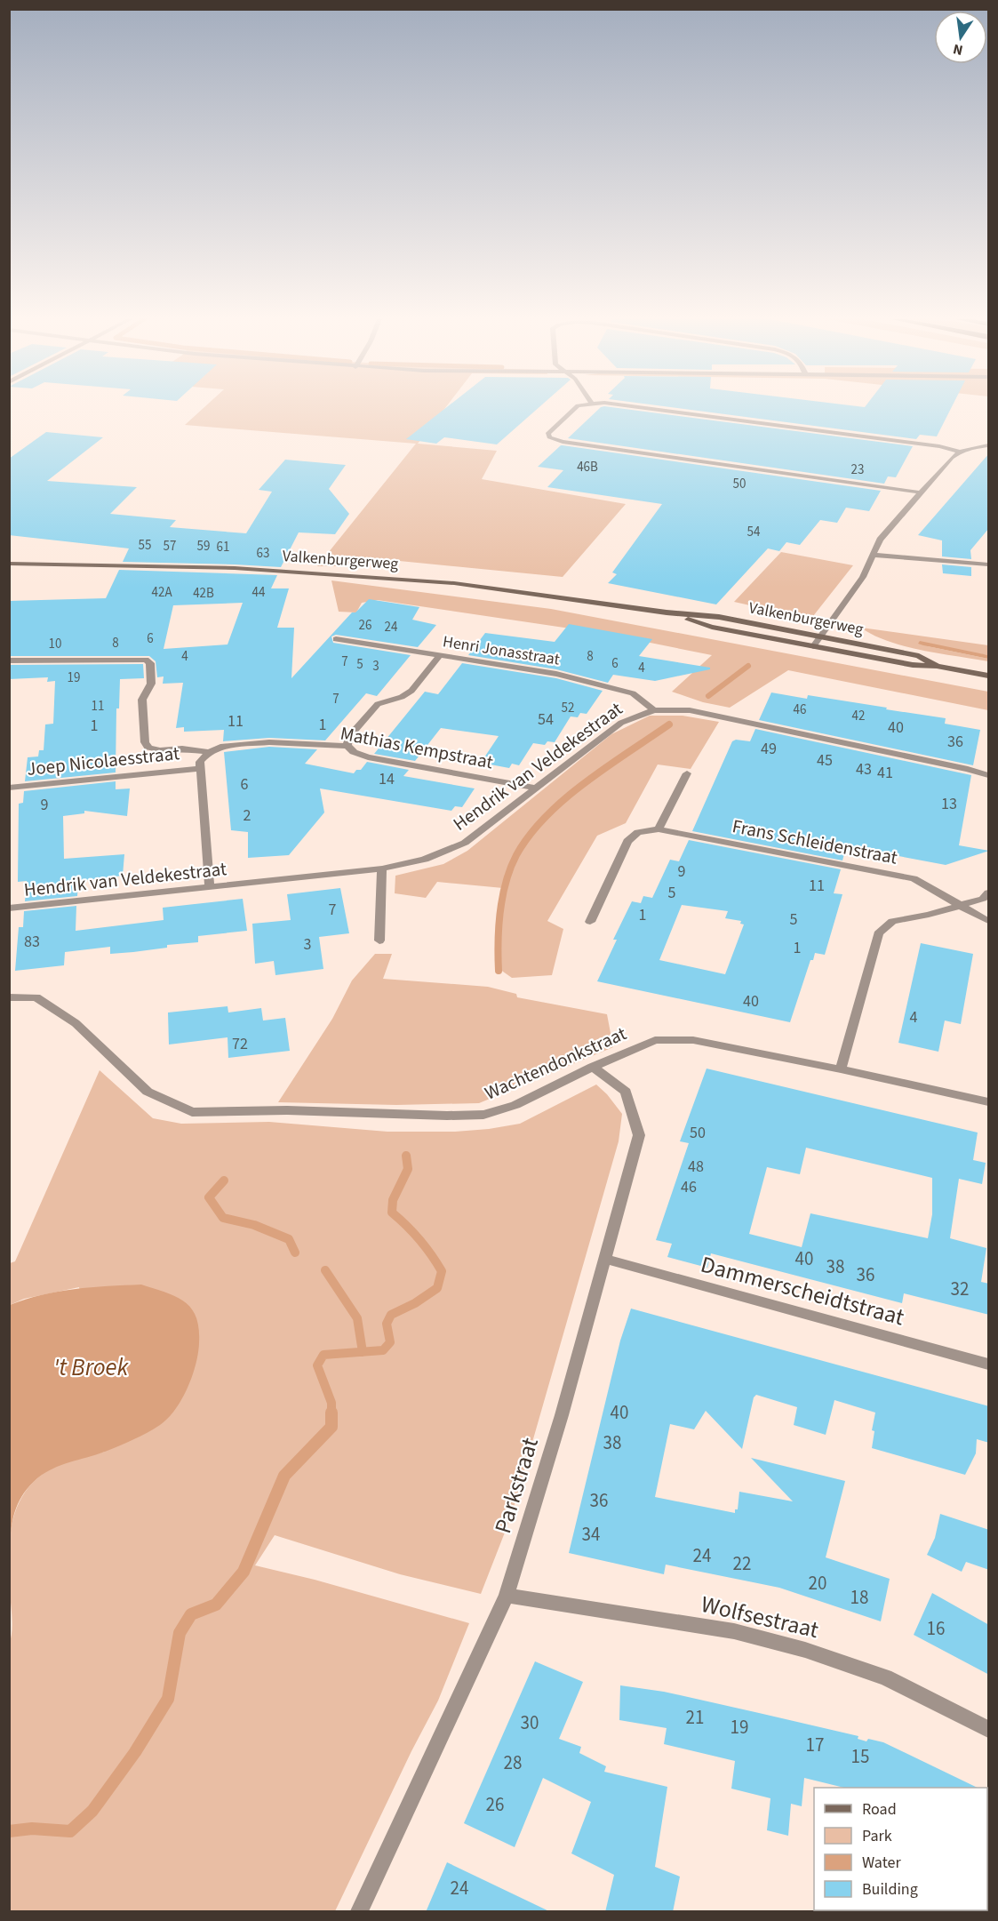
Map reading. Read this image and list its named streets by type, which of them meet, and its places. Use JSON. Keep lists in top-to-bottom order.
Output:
{
  "streets": {
    "main road": ["Valkenburgerweg"],
    "street": [
      "Henri Jonasstraat",
      "Mathias Kempstraat",
      "Joep Nicolaesstraat",
      "Hendrik van Veldekestraat",
      "Frans Schleidenstraat",
      "Wachtendonkstraat",
      "Dammerscheidtstraat",
      "Parkstraat",
      "Wolfsestraat"
    ]
  },
  "crossings": [
    ["Henri Jonasstraat", "Hendrik van Veldekestraat"],
    ["Mathias Kempstraat", "Hendrik van Veldekestraat"],
    ["Wachtendonkstraat", "Parkstraat"],
    ["Dammerscheidtstraat", "Parkstraat"],
    ["Parkstraat", "Wolfsestraat"]
  ],
  "water": ["'t Broek"],
  "house_numbers": [
    "46B",
    "23",
    "50",
    "54",
    "55",
    "57",
    "59",
    "61",
    "63",
    "42A",
    "44",
    "42B",
    "26",
    "24",
    "6",
    "8",
    "10",
    "4",
    "8",
    "7",
    "6",
    "5",
    "3",
    "4",
    "19",
    "7",
    "11",
    "52",
    "46",
    "42",
    "54",
    "11",
    "1",
    "1",
    "40",
    "36",
    "49",
    "45",
    "43",
    "41",
    "14",
    "6",
    "13",
    "9",
    "2",
    "9",
    "11",
    "5",
    "7",
    "1",
    "5",
    "83",
    "3",
    "1",
    "40",
    "4",
    "72",
    "50",
    "48",
    "46",
    "40",
    "38",
    "36",
    "32",
    "40",
    "38",
    "36",
    "34",
    "24",
    "22",
    "20",
    "18",
    "16",
    "21",
    "30",
    "19",
    "17",
    "15",
    "28",
    "26",
    "24"
  ],
  "legend": [
    "Road",
    "Park",
    "Water",
    "Building"
  ],
  "north": "bottom"
}
